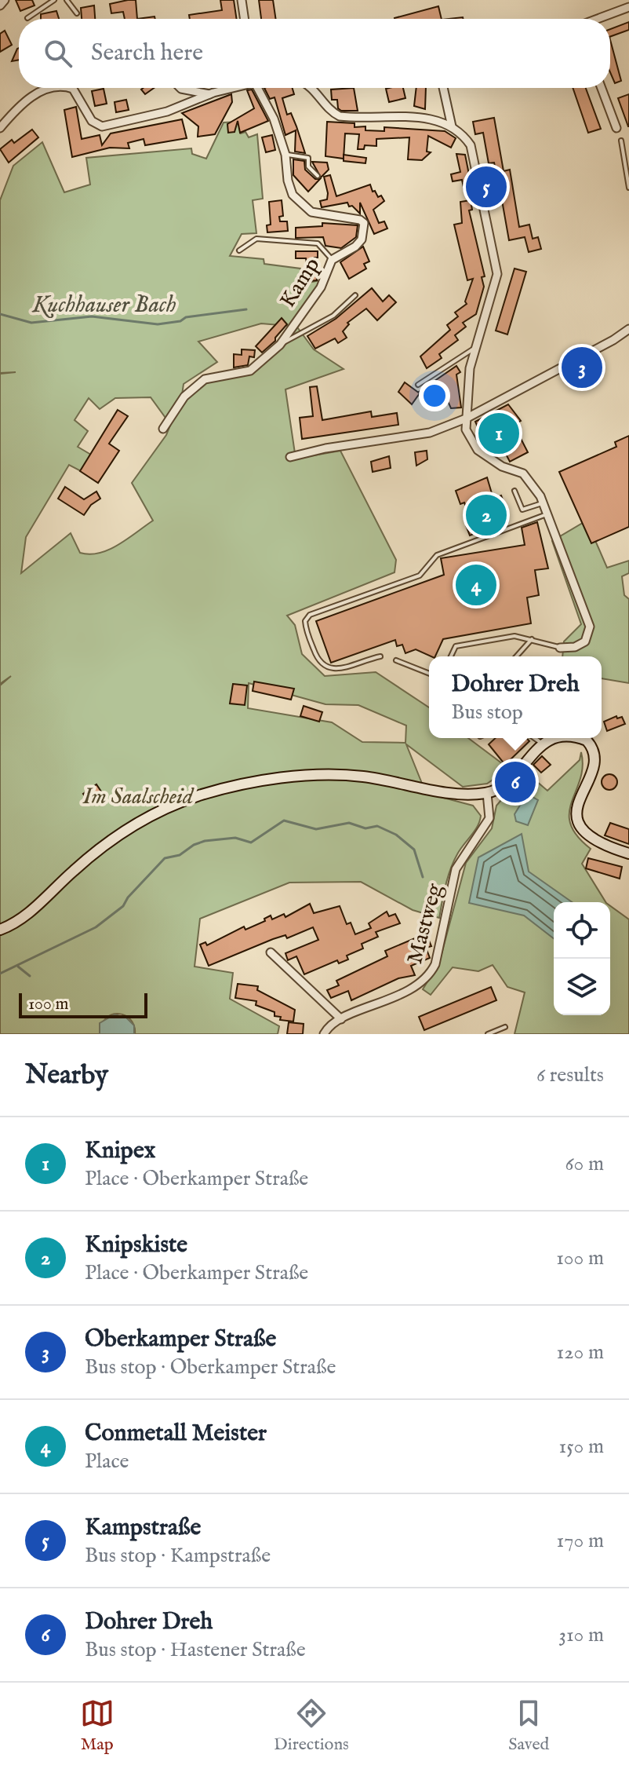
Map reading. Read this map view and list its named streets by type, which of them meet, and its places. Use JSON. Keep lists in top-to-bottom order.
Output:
{
  "streets": {
    "street": ["Kamp", "Mastweg"]
  },
  "water": ["Kuchhauser Bach"],
  "parks": ["Im Saalscheid"],
  "scale_bar": "100 m",
  "page": {
    "search": "Search here",
    "pins": [
      "5",
      "3",
      "1",
      "2",
      "4",
      "6"
    ],
    "popup": ["Dohrer Dreh", "Bus stop"],
    "scale": "100 m",
    "heading": ["Nearby", "6 results"],
    "list": [
      {
        "mark": "1",
        "name": "Knipex",
        "note": "Place · Oberkamper Straße",
        "value": "60 m"
      },
      {
        "mark": "2",
        "name": "Knipskiste",
        "note": "Place · Oberkamper Straße",
        "value": "100 m"
      },
      {
        "mark": "3",
        "name": "Oberkamper Straße",
        "note": "Bus stop · Oberkamper Straße",
        "value": "120 m"
      },
      {
        "mark": "4",
        "name": "Conmetall Meister",
        "note": "Place",
        "value": "150 m"
      },
      {
        "mark": "5",
        "name": "Kampstraße",
        "note": "Bus stop · Kampstraße",
        "value": "170 m"
      },
      {
        "mark": "6",
        "name": "Dohrer Dreh",
        "note": "Bus stop · Hastener Straße",
        "value": "310 m"
      }
    ],
    "nav": ["Map", "Directions", "Saved"]
  }
}
